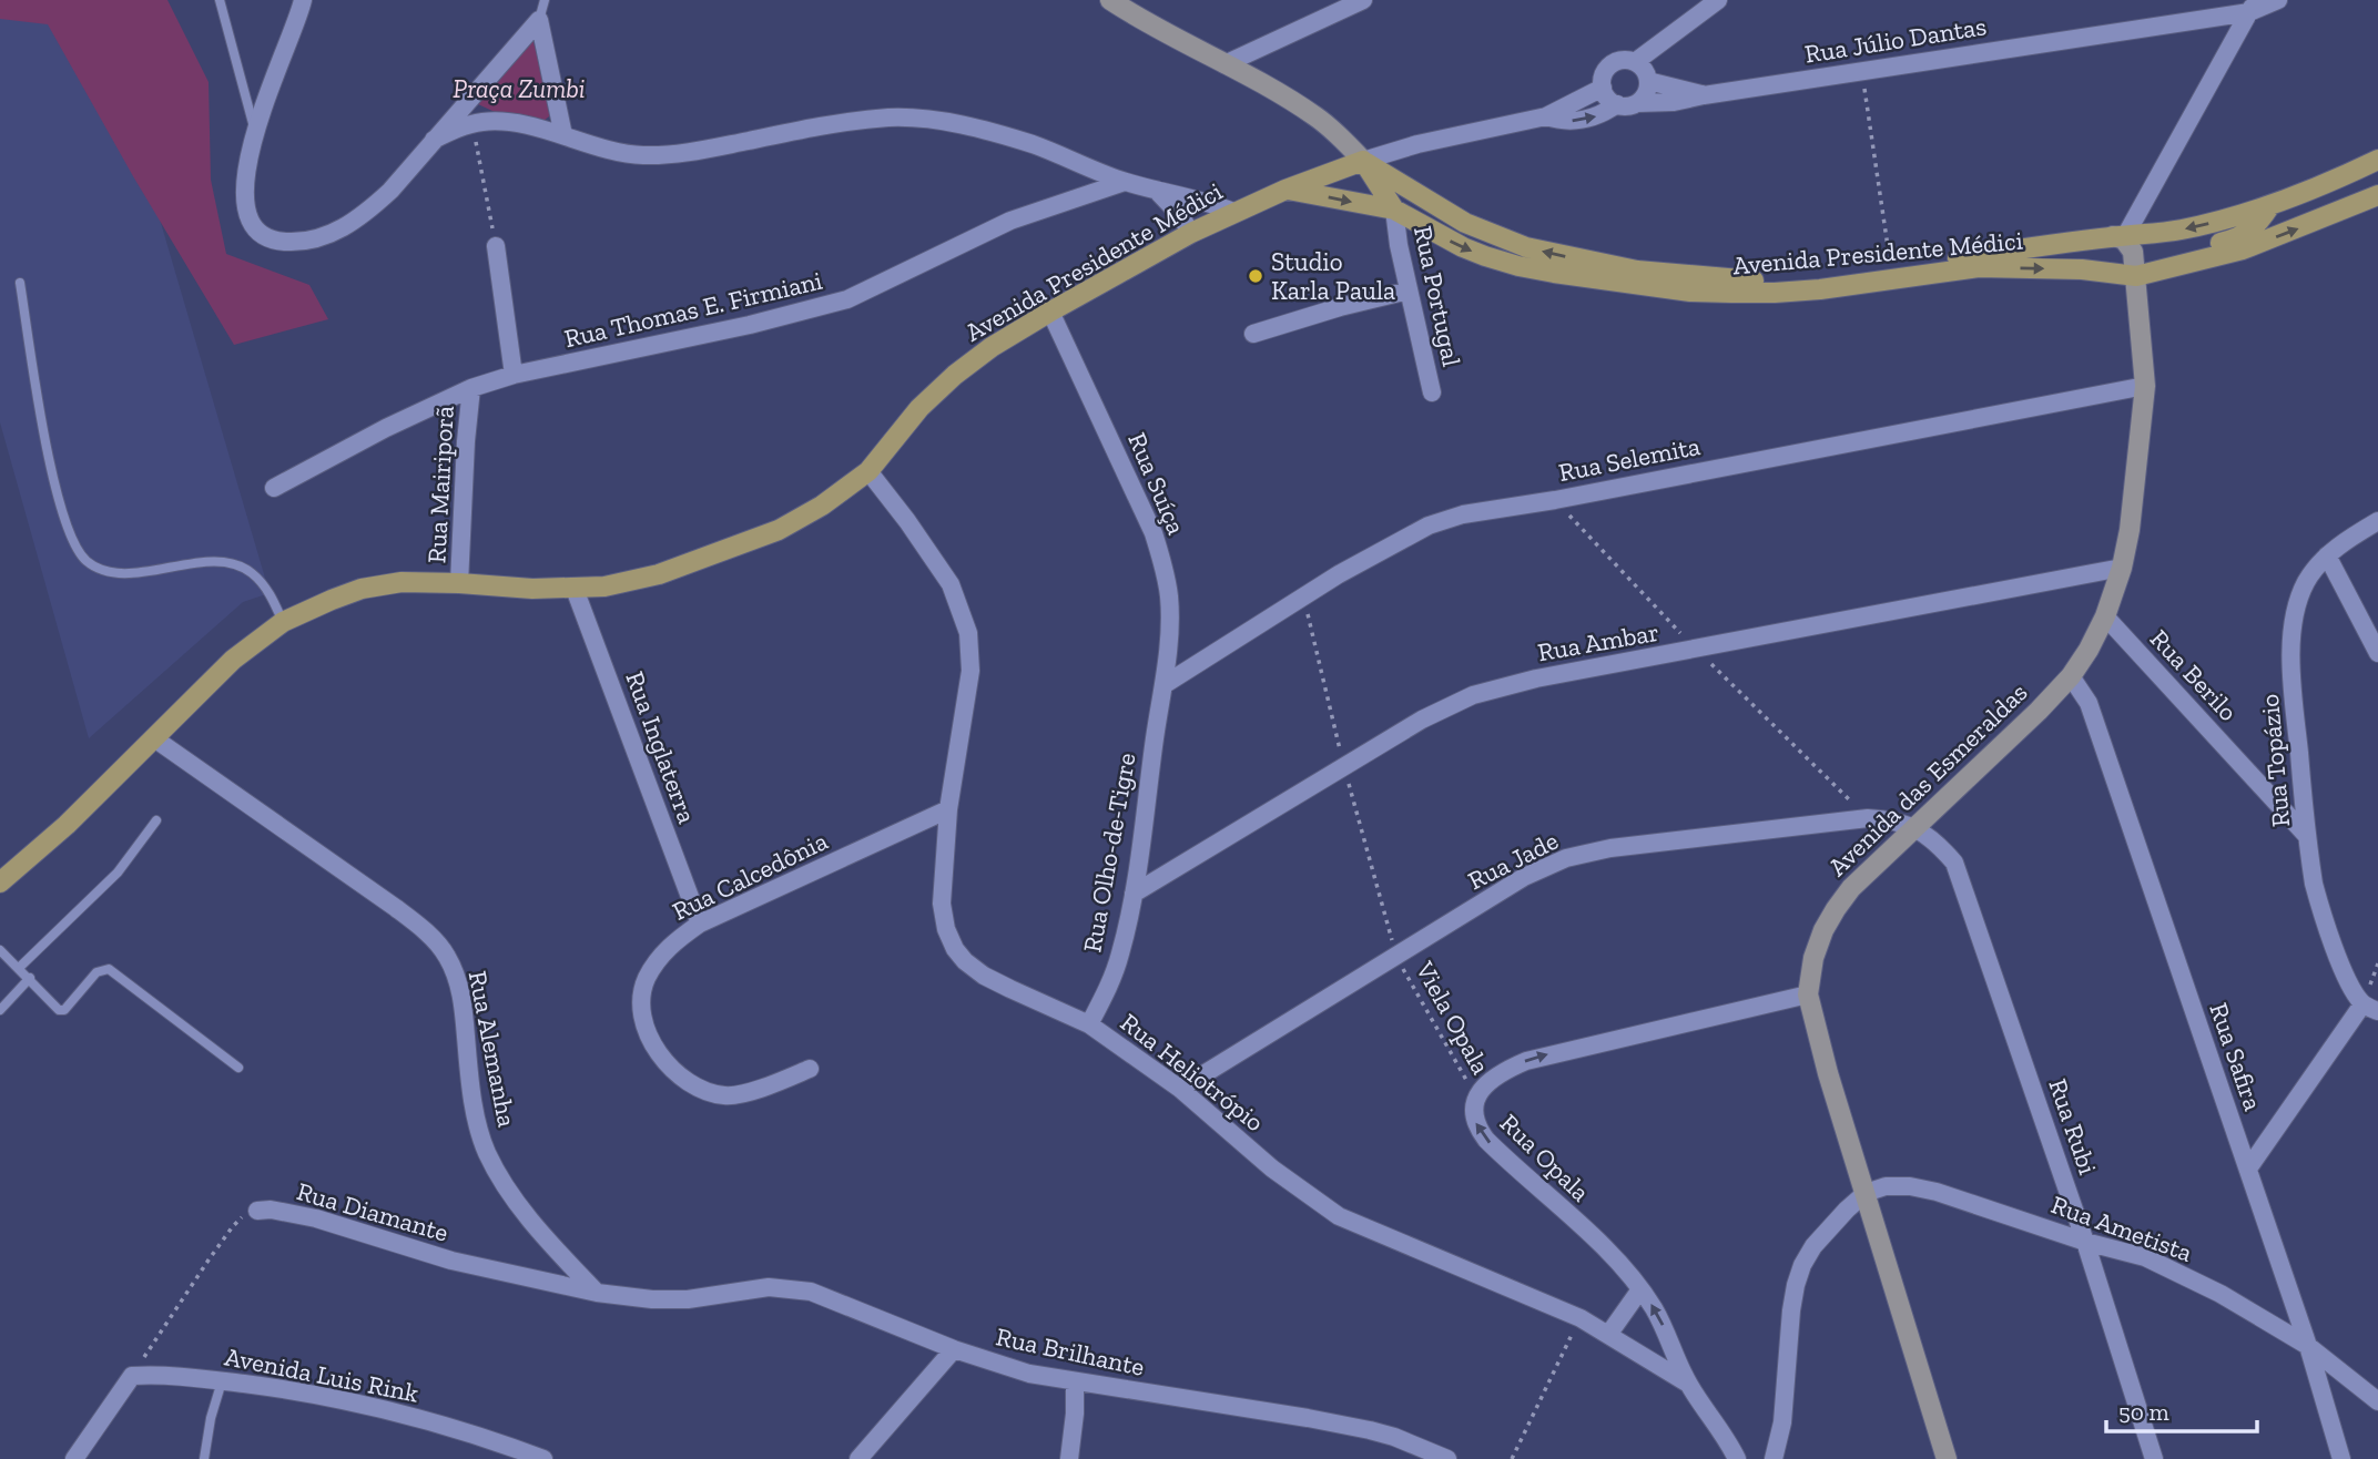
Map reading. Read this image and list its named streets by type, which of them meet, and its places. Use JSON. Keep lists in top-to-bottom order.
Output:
{
  "streets": {
    "main road": ["Avenida Presidente Médici", "Avenida das Esmeraldas"],
    "street": [
      "Rua Júlio Dantas",
      "Rua Portugal",
      "Rua Thomas E. Firmiani",
      "Rua Selemita",
      "Rua Suíça",
      "Rua Mairiporã",
      "Rua Ambar",
      "Rua Berilo",
      "Rua Inglaterra",
      "Rua Topázio",
      "Rua Olho-de-Tigre",
      "Rua Jade",
      "Rua Calcedônia",
      "Rua Alemanha",
      "Rua Safira",
      "Rua Heliotrópio",
      "Rua Rubi",
      "Rua Opala",
      "Rua Diamante",
      "Rua Ametista",
      "Rua Brilhante",
      "Avenida Luis Rink"
    ],
    "path": ["Viela Opala"]
  },
  "crossings": [
    ["Rua Júlio Dantas", "Avenida Presidente Médici"],
    ["Avenida Presidente Médici", "Rua Portugal"],
    ["Avenida Presidente Médici", "Rua Suíça"],
    ["Avenida Presidente Médici", "Rua Mairiporã"],
    ["Avenida Presidente Médici", "Rua Inglaterra"],
    ["Avenida Presidente Médici", "Avenida das Esmeraldas"],
    ["Avenida Presidente Médici", "Rua Alemanha"],
    ["Avenida Presidente Médici", "Rua Heliotrópio"],
    ["Rua Thomas E. Firmiani", "Rua Mairiporã"],
    ["Rua Selemita", "Rua Suíça"],
    ["Rua Selemita", "Avenida das Esmeraldas"],
    ["Rua Selemita", "Rua Olho-de-Tigre"],
    ["Rua Suíça", "Rua Olho-de-Tigre"],
    ["Rua Ambar", "Avenida das Esmeraldas"],
    ["Rua Ambar", "Rua Olho-de-Tigre"],
    ["Rua Berilo", "Rua Topázio"],
    ["Rua Berilo", "Avenida das Esmeraldas"],
    ["Rua Inglaterra", "Rua Calcedônia"],
    ["Avenida das Esmeraldas", "Rua Jade"],
    ["Avenida das Esmeraldas", "Rua Safira"],
    ["Avenida das Esmeraldas", "Rua Rubi"],
    ["Avenida das Esmeraldas", "Rua Opala"],
    ["Avenida das Esmeraldas", "Rua Ametista"],
    ["Rua Olho-de-Tigre", "Rua Heliotrópio"],
    ["Rua Jade", "Viela Opala"],
    ["Rua Jade", "Rua Heliotrópio"],
    ["Rua Jade", "Rua Rubi"],
    ["Rua Calcedônia", "Rua Heliotrópio"],
    ["Viela Opala", "Rua Opala"],
    ["Rua Alemanha", "Rua Diamante"],
    ["Rua Alemanha", "Rua Brilhante"],
    ["Rua Safira", "Rua Ametista"],
    ["Rua Heliotrópio", "Rua Opala"],
    ["Rua Rubi", "Rua Ametista"],
    ["Rua Diamante", "Rua Brilhante"],
    ["Rua Diamante", "Avenida Luis Rink"]
  ],
  "parks": ["Praça Zumbi"],
  "places": ["Studio Karla Paula"],
  "scale_bar": "50 m"
}
